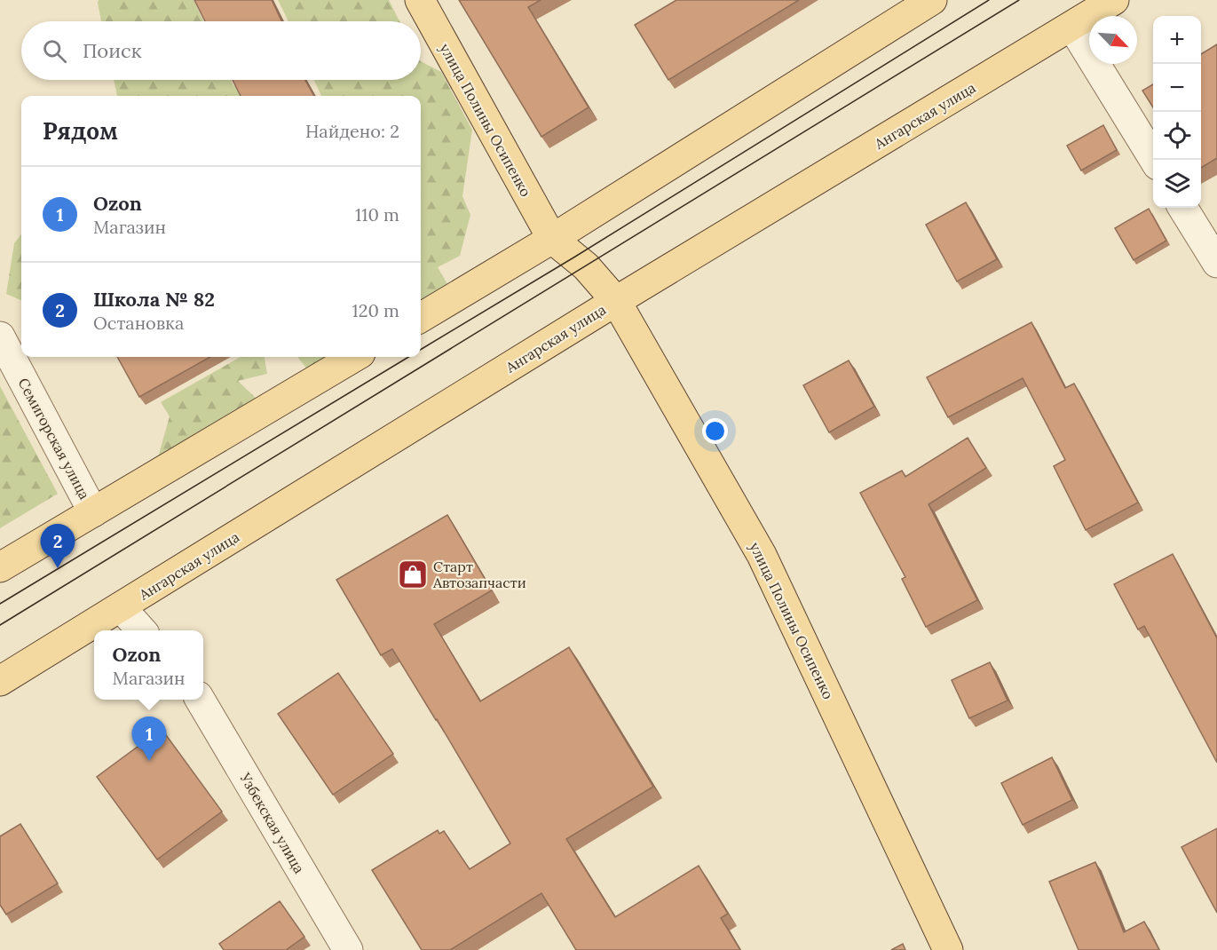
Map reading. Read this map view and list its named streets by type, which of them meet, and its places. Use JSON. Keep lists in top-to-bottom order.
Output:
{
  "streets": {
    "main road": ["Ангарская улица", "улица Полины Осипенко"],
    "street": ["Семигорская улица", "Узбекская улица"]
  },
  "crossings": [
    ["Ангарская улица", "улица Полины Осипенко"]
  ],
  "places": {
    "shop": ["Старт Автозапчасти"]
  },
  "north": "bottom right",
  "page": {
    "map_buttons": ["+", "−"],
    "search": "Поиск",
    "heading": ["Рядом", "Найдено: 2"],
    "list": [
      {
        "mark": "1",
        "name": "Ozon",
        "note": "Магазин",
        "value": "110 m"
      },
      {
        "mark": "2",
        "name": "Школа № 82",
        "note": "Остановка",
        "value": "120 m"
      }
    ],
    "pins": ["2", "1"],
    "popup": ["Ozon", "Магазин"]
  }
}
